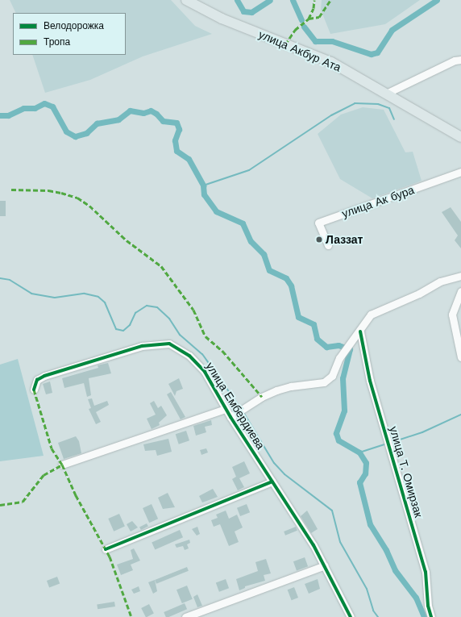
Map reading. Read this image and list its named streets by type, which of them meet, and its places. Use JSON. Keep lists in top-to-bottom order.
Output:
{
  "streets": {
    "main road": ["улица Акбур Ата"],
    "street": ["улица Ак бура", "улица Ембердиева", "улица Т. Омирзак"]
  },
  "places": ["Лаззат"],
  "legend": ["Велодорожка", "Тропа"]
}
